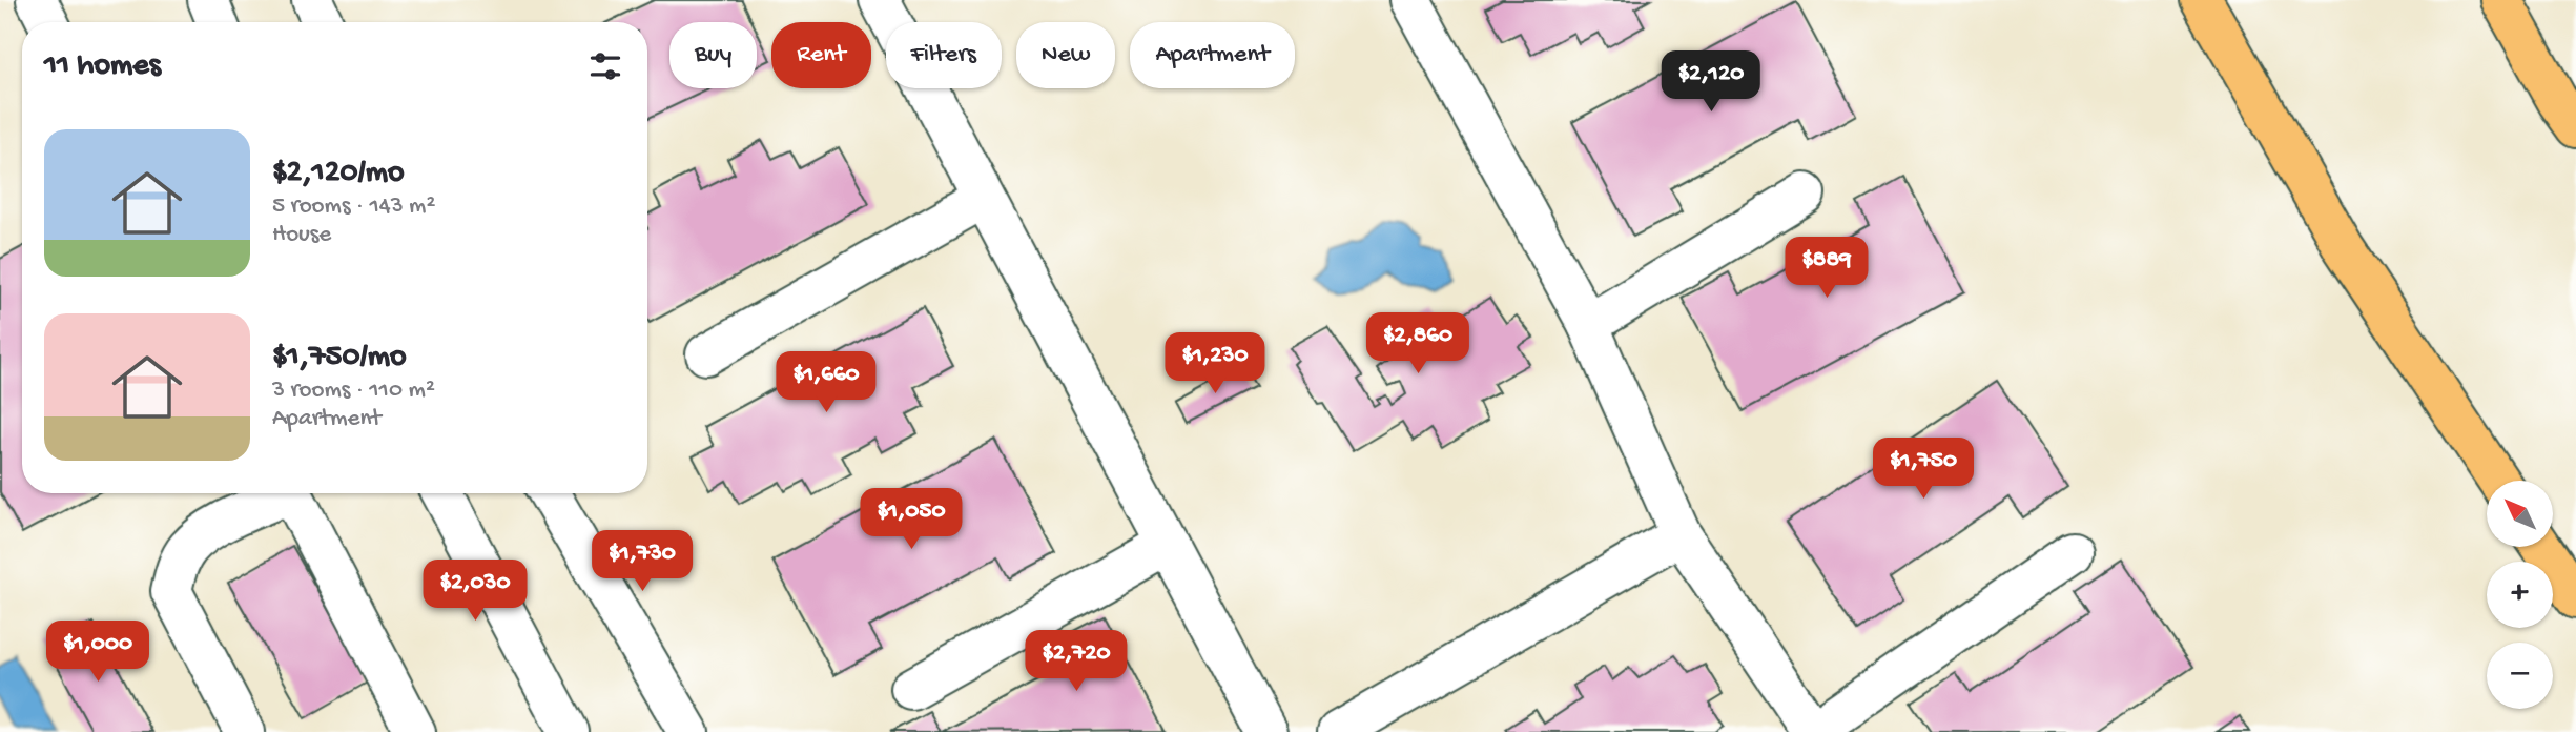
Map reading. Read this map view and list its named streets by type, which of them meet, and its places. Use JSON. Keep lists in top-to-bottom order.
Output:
{
  "north": "top left",
  "page": {
    "chip": [
      "Buy",
      "Rent",
      "Filters",
      "New",
      "Apartment"
    ],
    "heading": "11 homes",
    "price": [
      "$2,120",
      "$889",
      "$2,860",
      "$1,230",
      "$1,660",
      "$1,750",
      "$1,050",
      "$1,730",
      "$2,030",
      "$1,000",
      "$2,720"
    ],
    "list": [
      {
        "name": "$2,120/mo",
        "note": "5 rooms · 143 m² · House"
      },
      {
        "name": "$1,750/mo",
        "note": "3 rooms · 110 m² · Apartment"
      }
    ],
    "map_buttons": ["+", "−"]
  }
}
